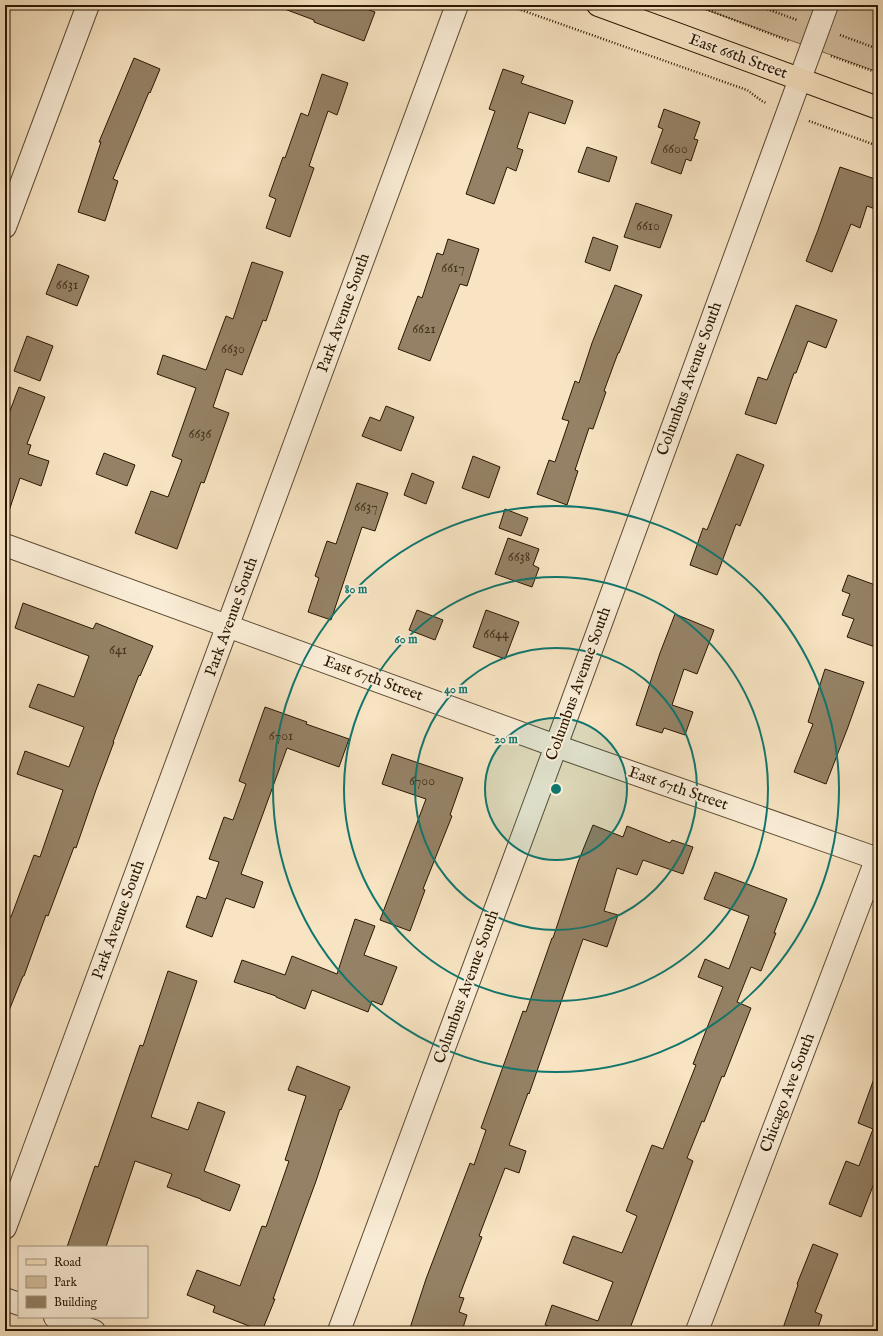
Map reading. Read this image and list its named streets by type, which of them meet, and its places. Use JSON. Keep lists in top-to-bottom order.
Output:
{
  "streets": {
    "main road": ["East 66th Street"],
    "street": [
      "Park Avenue South",
      "Columbus Avenue South",
      "East 67th Street",
      "Chicago Ave South"
    ]
  },
  "crossings": [
    ["East 66th Street", "Columbus Avenue South"],
    ["Park Avenue South", "East 67th Street"],
    ["Columbus Avenue South", "East 67th Street"],
    ["East 67th Street", "Chicago Ave South"]
  ],
  "house_numbers": [
    "6600",
    "6610",
    "6617",
    "6631",
    "6621",
    "6630",
    "6636",
    "6637",
    "6638",
    "6644",
    "641",
    "6701",
    "6700"
  ],
  "legend": ["Road", "Park", "Building"],
  "rings": [
    "80 m",
    "60 m",
    "40 m",
    "20 m"
  ]
}
